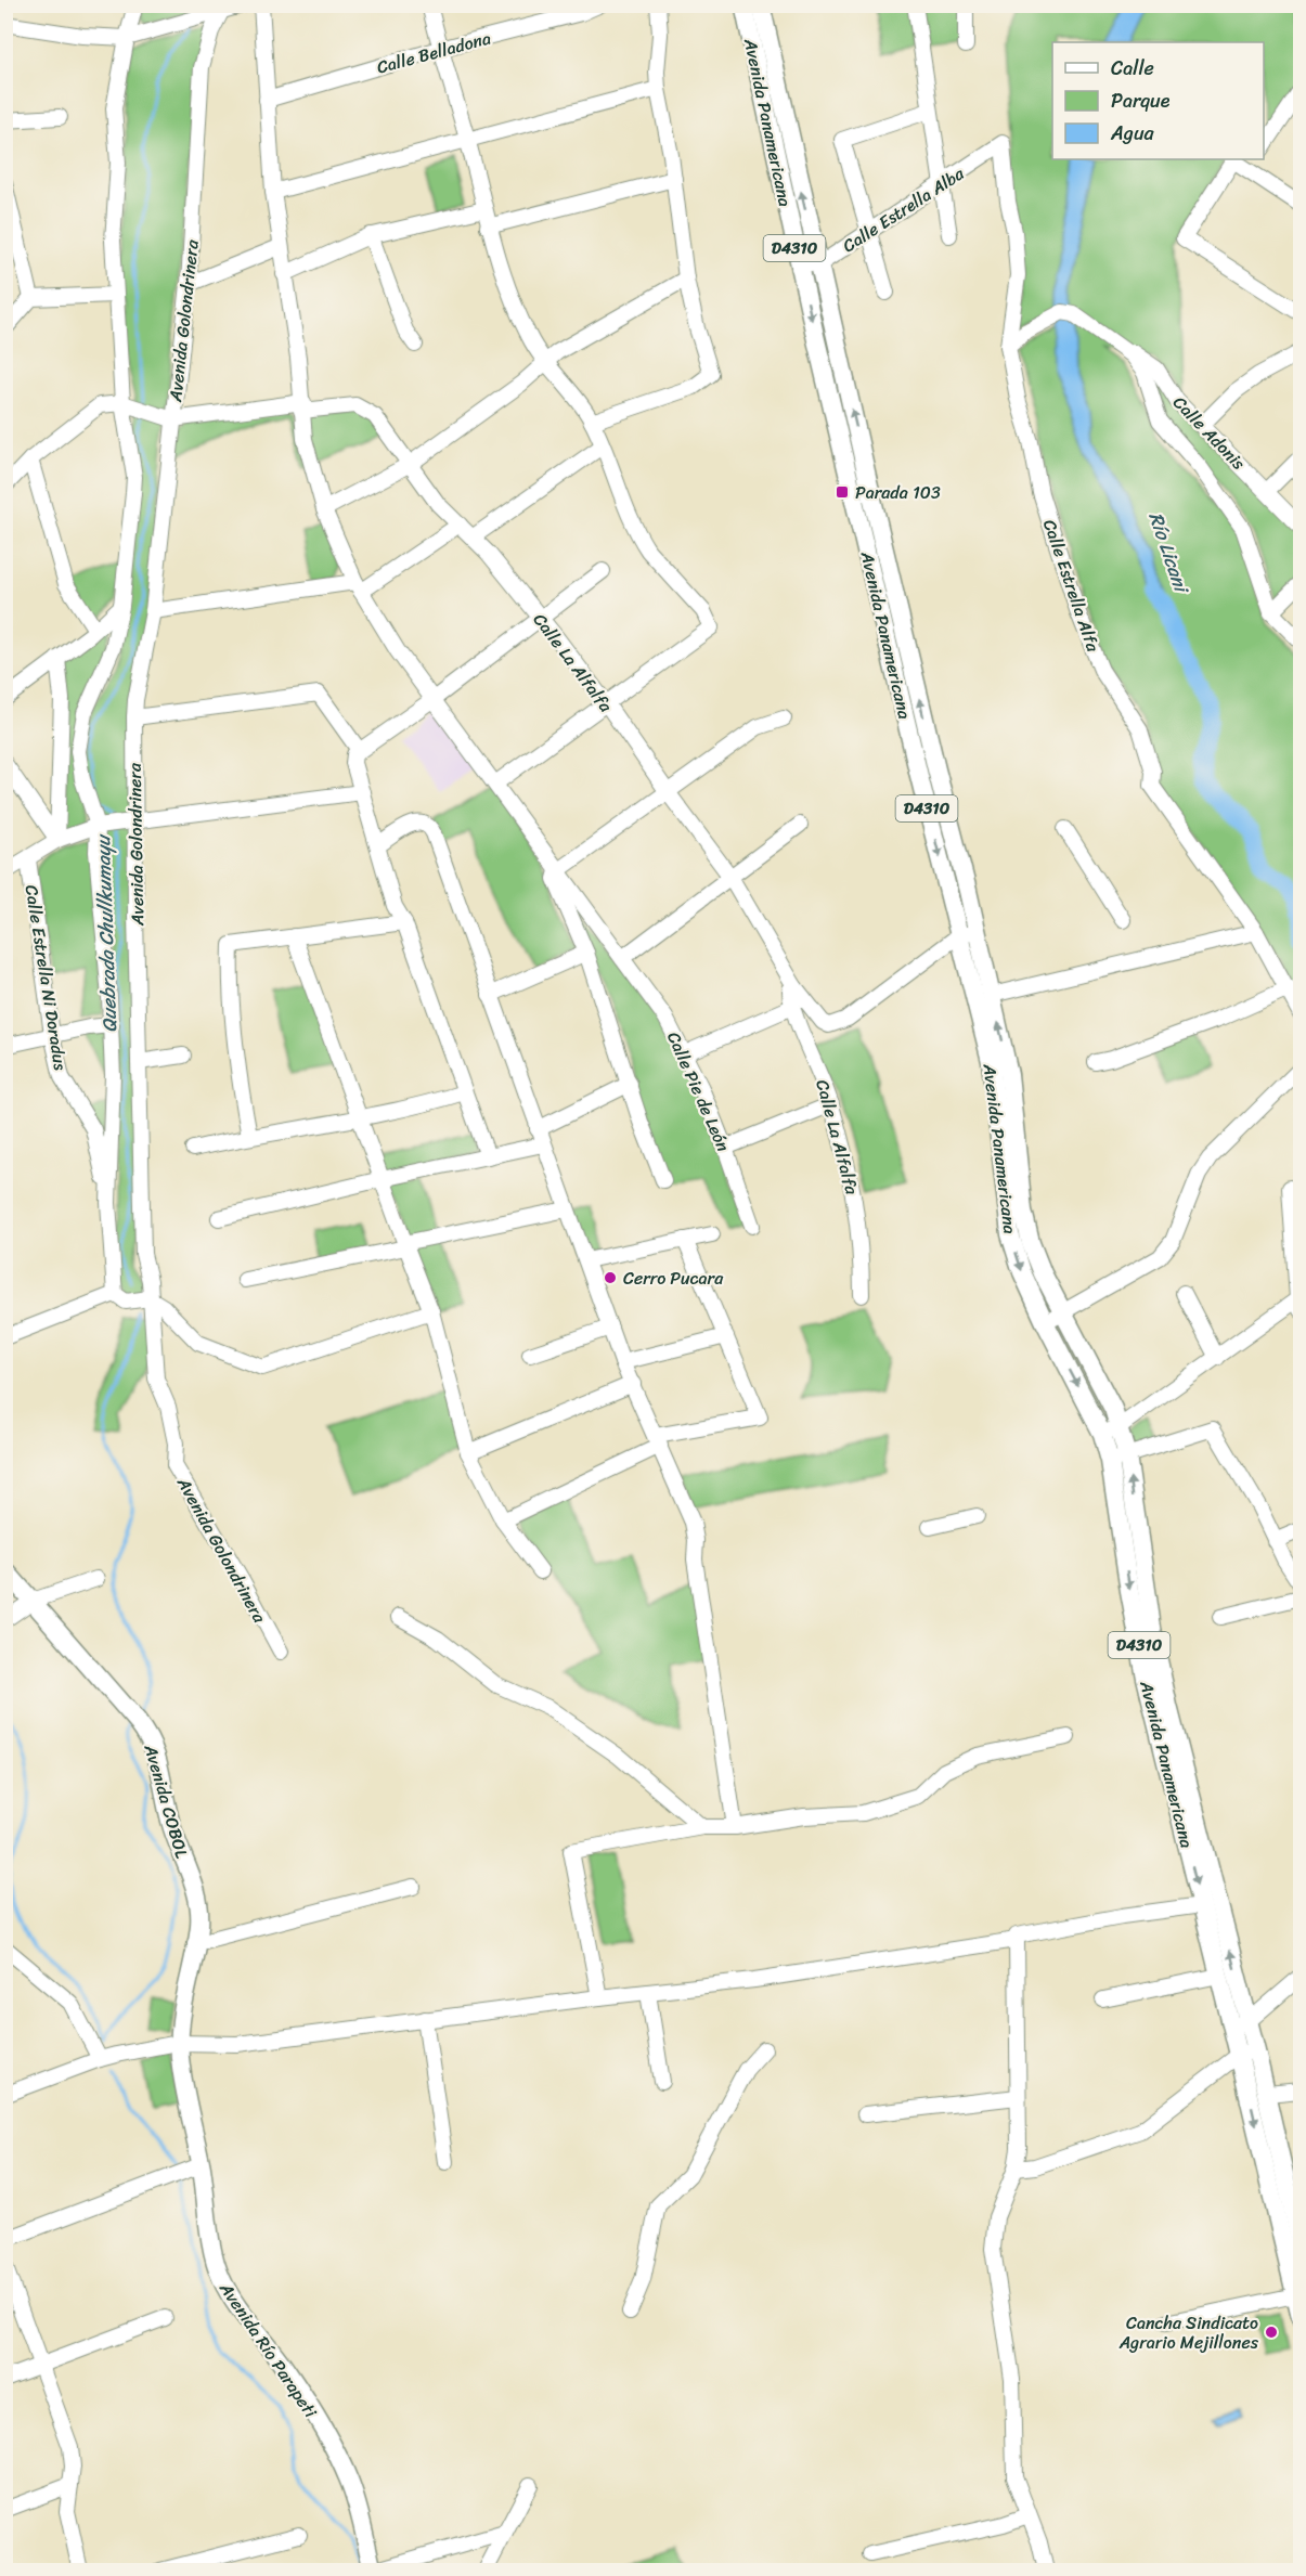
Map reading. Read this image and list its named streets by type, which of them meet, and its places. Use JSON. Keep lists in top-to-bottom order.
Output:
{
  "streets": {
    "main road": [
      "Avenida Panamericana",
      "D4310",
      "Avenida COBOL",
      "Avenida Río Parapeti"
    ],
    "street": [
      "Calle Belladona",
      "Calle Estrella Alba",
      "Avenida Golondrinera",
      "Calle Adonis",
      "Calle Estrella Alfa",
      "Calle La Alfalfa",
      "Calle Estrella Ni Doradus",
      "Calle Pie de León"
    ]
  },
  "crossings": [
    ["Calle Belladona", "Calle Pie de León"],
    ["Avenida Panamericana", "Calle Estrella Alba"],
    ["Avenida Panamericana", "Calle La Alfalfa"],
    ["Calle Estrella Alba", "Calle Estrella Alfa"],
    ["Avenida Golondrinera", "Calle Estrella Ni Doradus"],
    ["Calle La Alfalfa", "Calle Pie de León"],
    ["Avenida COBOL", "Avenida Río Parapeti"]
  ],
  "water": ["Río Licani", "Quebrada Chullkumayu"],
  "places": {
    "transit": ["Parada 103"],
    "other": ["Cerro Pucara", "Cancha Sindicato Agrario Mejillones"]
  },
  "legend": ["Calle", "Parque", "Agua"]
}
